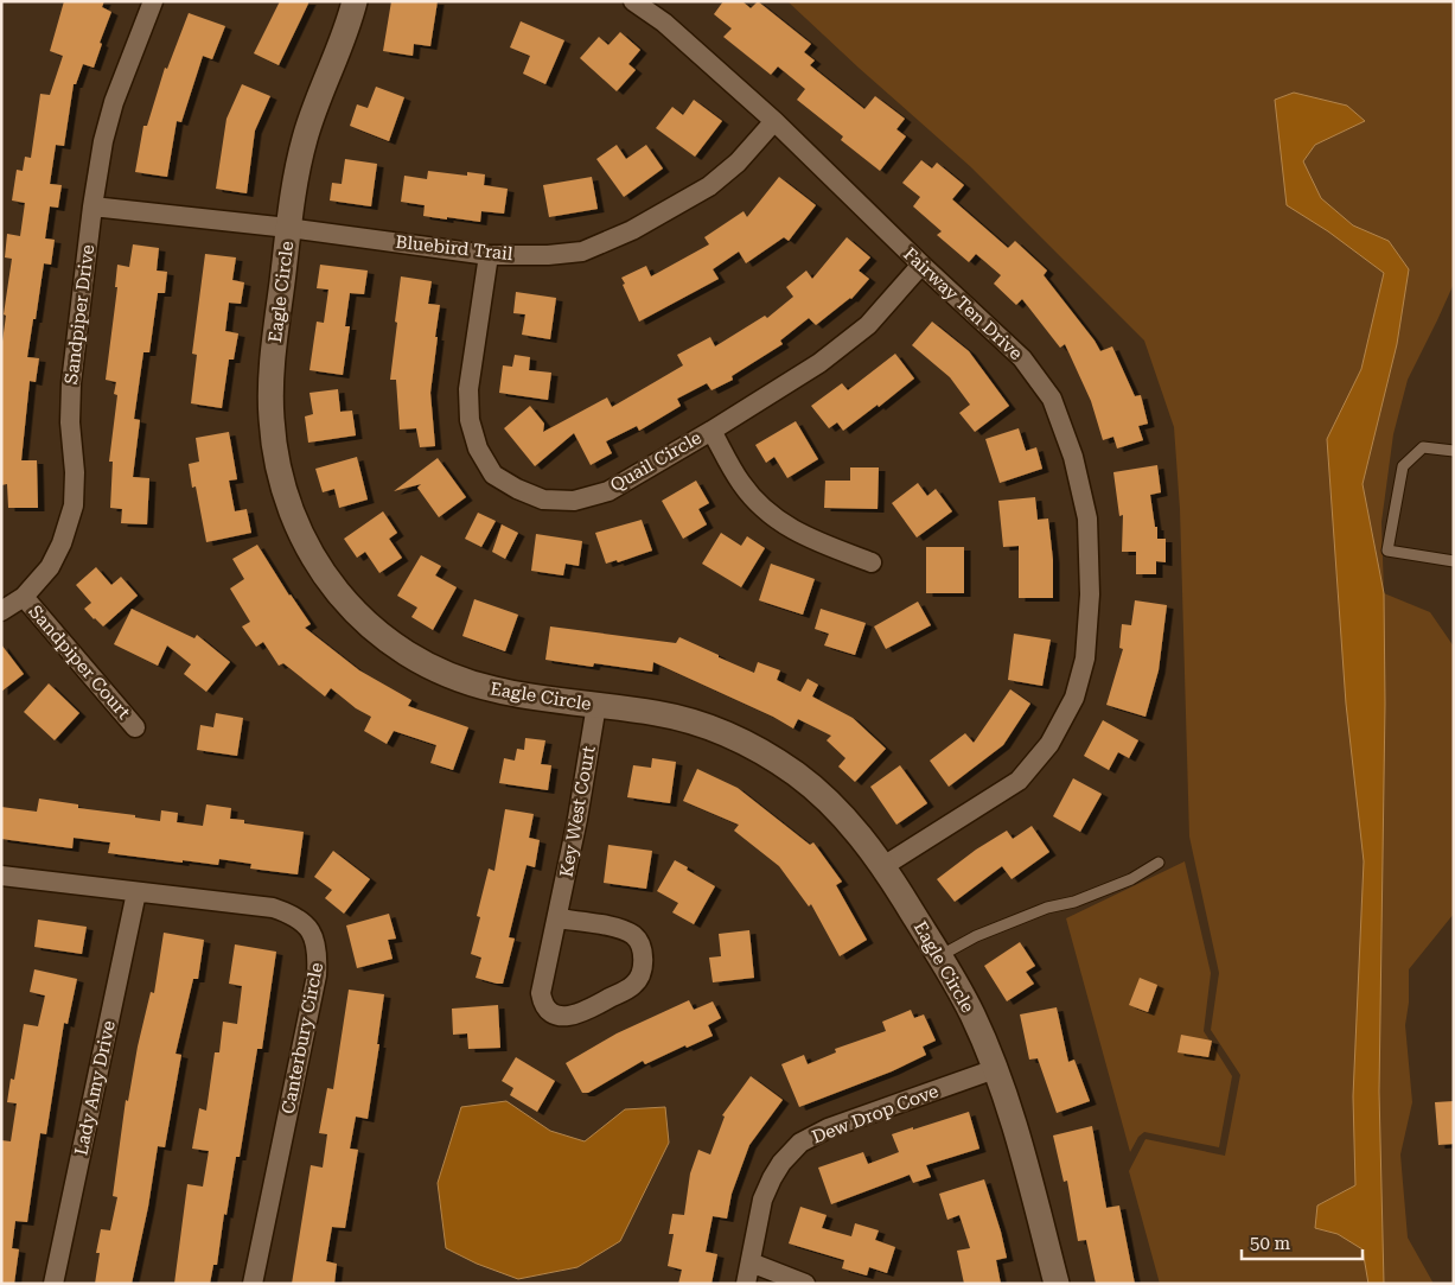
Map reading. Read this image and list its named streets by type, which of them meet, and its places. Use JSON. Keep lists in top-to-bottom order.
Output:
{
  "streets": {
    "street": [
      "Bluebird Trail",
      "Eagle Circle",
      "Fairway Ten Drive",
      "Sandpiper Drive",
      "Quail Circle",
      "Sandpiper Court",
      "Key West Court",
      "Canterbury Circle",
      "Lady Amy Drive",
      "Dew Drop Cove"
    ]
  },
  "crossings": [
    ["Bluebird Trail", "Eagle Circle"],
    ["Bluebird Trail", "Fairway Ten Drive"],
    ["Bluebird Trail", "Sandpiper Drive"],
    ["Bluebird Trail", "Quail Circle"],
    ["Eagle Circle", "Fairway Ten Drive"],
    ["Eagle Circle", "Key West Court"],
    ["Eagle Circle", "Dew Drop Cove"],
    ["Fairway Ten Drive", "Quail Circle"],
    ["Sandpiper Drive", "Sandpiper Court"],
    ["Canterbury Circle", "Lady Amy Drive"]
  ],
  "scale_bar": "50 m"
}
